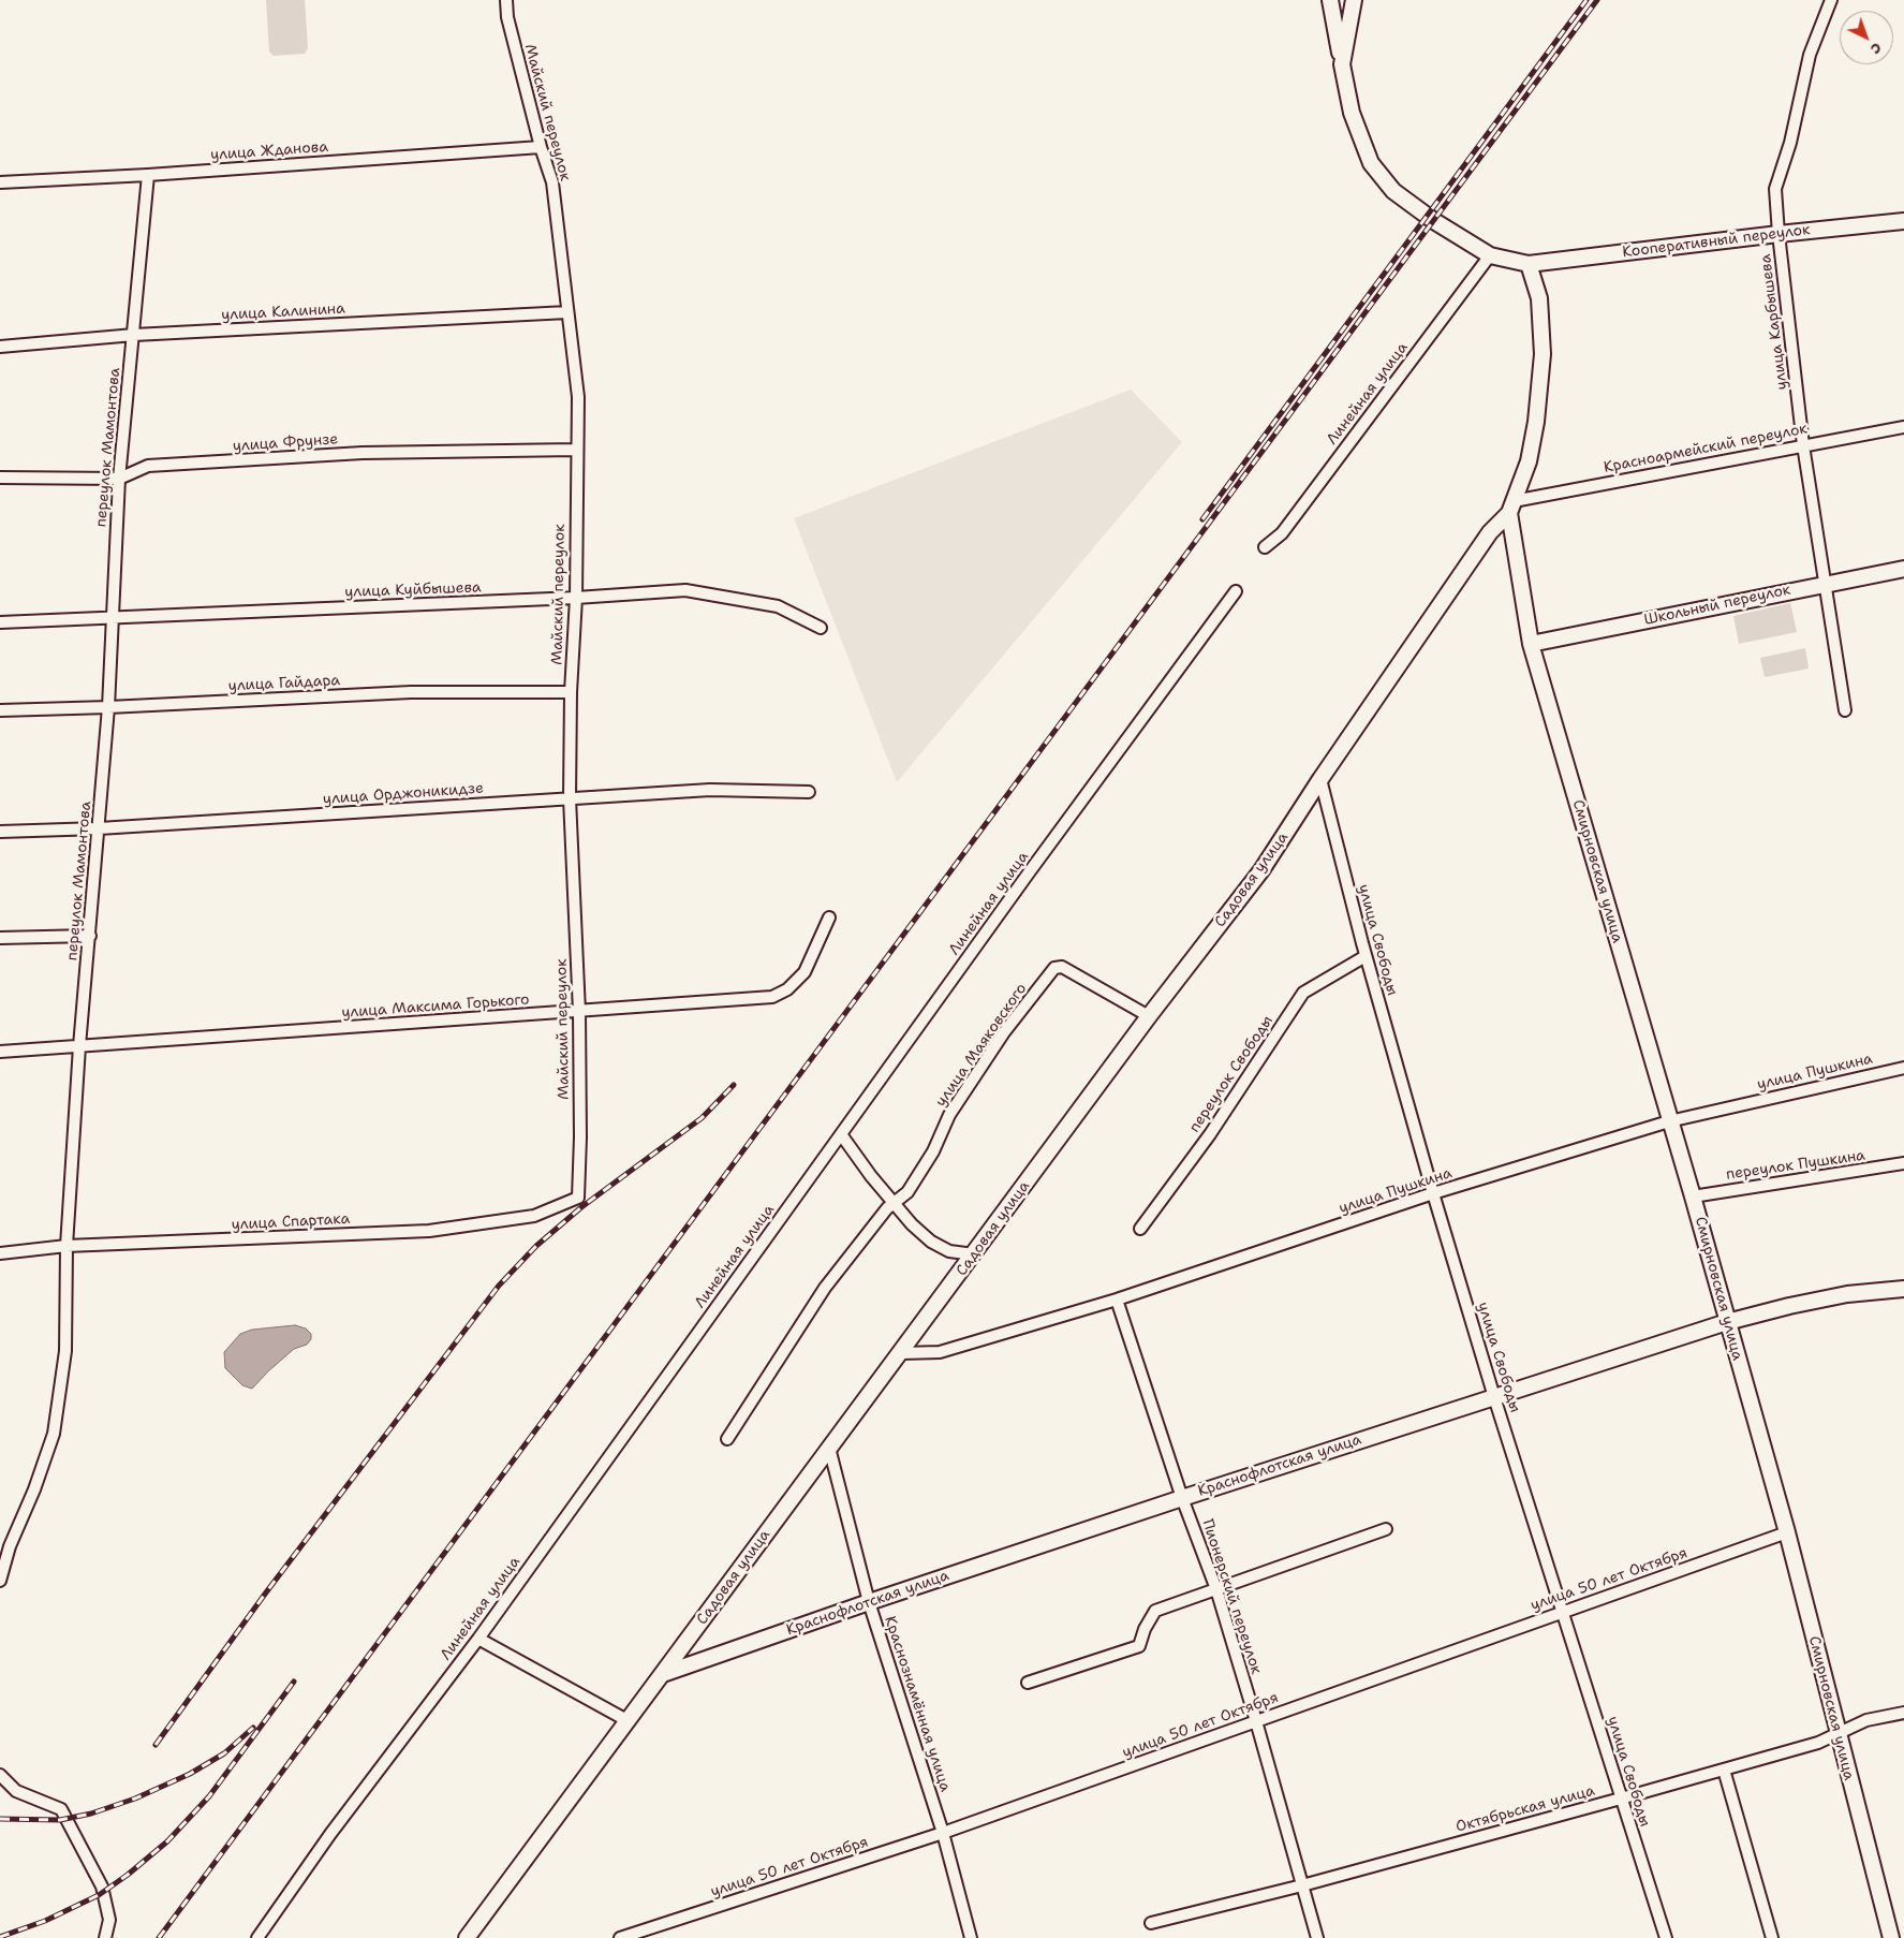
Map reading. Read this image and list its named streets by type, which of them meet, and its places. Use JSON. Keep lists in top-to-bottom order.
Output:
{
  "streets": {
    "street": [
      "Майский переулок",
      "улица Жданова",
      "Кооперативный переулок",
      "улица Калинина",
      "улица Карбышева",
      "Линейная улица",
      "улица Фрунзе",
      "переулок Мамонтова",
      "Красноармейский переулок",
      "улица Куйбышева",
      "Школьный переулок",
      "улица Гайдара",
      "улица Орджоникидзе",
      "Смирновская улица",
      "Садовая улица",
      "улица Свободы",
      "улица Максима Горького",
      "улица Маяковского",
      "улица Пушкина",
      "переулок Свободы",
      "переулок Пушкина",
      "улица Спартака",
      "Краснофлотская улица",
      "улица 50 лет Октября",
      "Пионерский переулок",
      "Краснознамённая улица",
      "Октябрьская улица"
    ]
  },
  "crossings": [
    ["Майский переулок", "улица Жданова"],
    ["Майский переулок", "улица Калинина"],
    ["Майский переулок", "улица Фрунзе"],
    ["Майский переулок", "улица Куйбышева"],
    ["Майский переулок", "улица Гайдара"],
    ["Майский переулок", "улица Орджоникидзе"],
    ["Майский переулок", "улица Максима Горького"],
    ["Майский переулок", "улица Спартака"],
    ["улица Жданова", "переулок Мамонтова"],
    ["Кооперативный переулок", "улица Карбышева"],
    ["Кооперативный переулок", "Линейная улица"],
    ["улица Калинина", "переулок Мамонтова"],
    ["улица Карбышева", "Красноармейский переулок"],
    ["улица Карбышева", "Школьный переулок"],
    ["улица Фрунзе", "переулок Мамонтова"],
    ["переулок Мамонтова", "улица Куйбышева"],
    ["переулок Мамонтова", "улица Гайдара"],
    ["переулок Мамонтова", "улица Орджоникидзе"],
    ["переулок Мамонтова", "улица Максима Горького"],
    ["переулок Мамонтова", "улица Спартака"],
    ["Красноармейский переулок", "Смирновская улица"],
    ["Красноармейский переулок", "Садовая улица"],
    ["Школьный переулок", "Смирновская улица"],
    ["Смирновская улица", "Садовая улица"],
    ["Смирновская улица", "улица Пушкина"],
    ["Смирновская улица", "переулок Пушкина"],
    ["Смирновская улица", "Краснофлотская улица"],
    ["Смирновская улица", "улица 50 лет Октября"],
    ["Смирновская улица", "Октябрьская улица"],
    ["Садовая улица", "улица Свободы"],
    ["Садовая улица", "улица Маяковского"],
    ["Садовая улица", "улица Пушкина"],
    ["Садовая улица", "Краснофлотская улица"],
    ["Садовая улица", "Краснознамённая улица"],
    ["улица Свободы", "улица Пушкина"],
    ["улица Свободы", "переулок Свободы"],
    ["улица Свободы", "Краснофлотская улица"],
    ["улица Свободы", "улица 50 лет Октября"],
    ["улица Свободы", "Октябрьская улица"],
    ["улица Пушкина", "Пионерский переулок"],
    ["Краснофлотская улица", "Пионерский переулок"],
    ["Краснофлотская улица", "Краснознамённая улица"],
    ["улица 50 лет Октября", "Пионерский переулок"],
    ["улица 50 лет Октября", "Краснознамённая улица"],
    ["Пионерский переулок", "Октябрьская улица"]
  ],
  "north": "bottom right"
}
